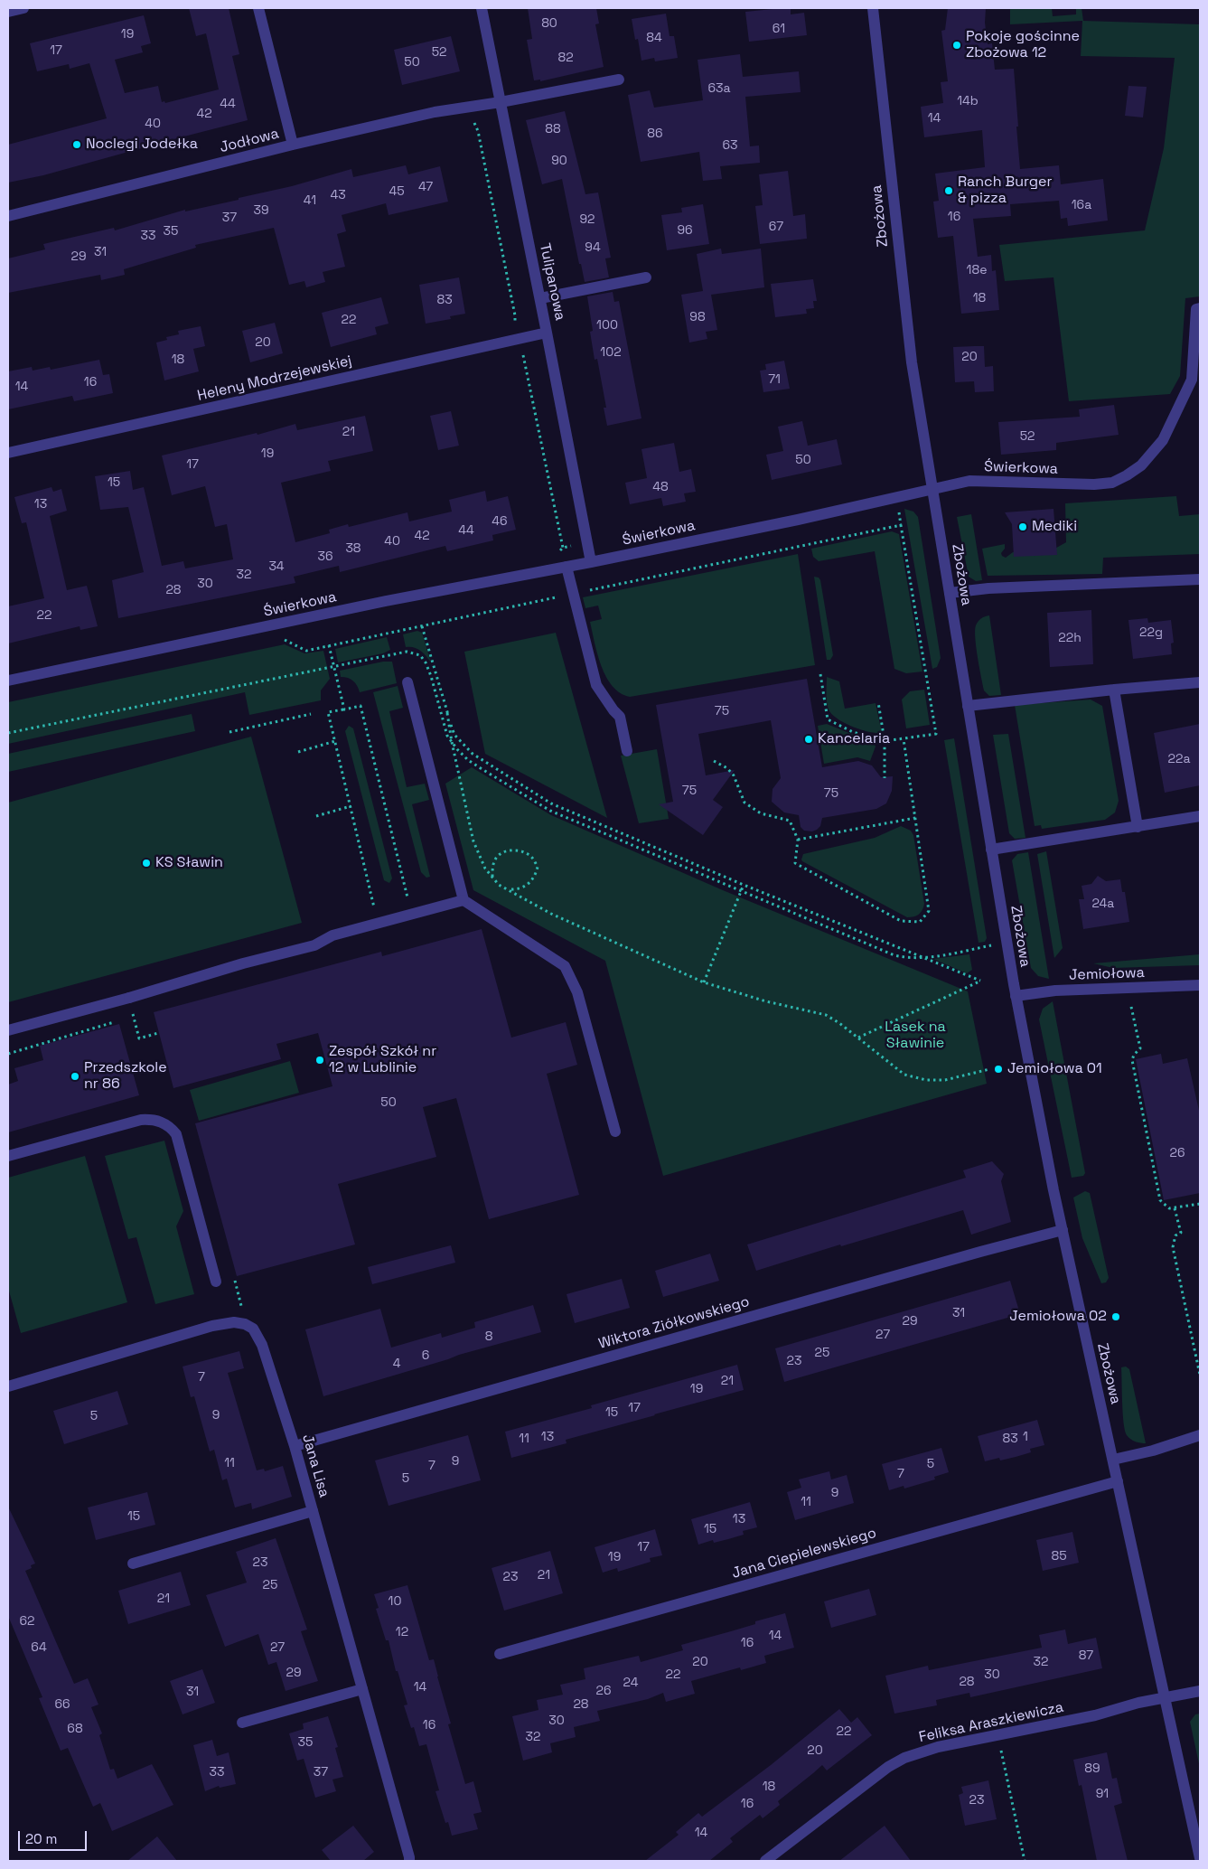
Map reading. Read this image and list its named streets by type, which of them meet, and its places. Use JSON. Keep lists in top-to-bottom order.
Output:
{
  "streets": {
    "street": [
      "Jodłowa",
      "Zbożowa",
      "Tulipanowa",
      "Heleny Modrzejewskiej",
      "Świerkowa",
      "Jemiołowa",
      "Wiktora Ziółkowskiego",
      "Jana Lisa",
      "Jana Ciepielewskiego",
      "Feliksa Araszkiewicza"
    ]
  },
  "crossings": [
    ["Jodłowa", "Tulipanowa"],
    ["Zbożowa", "Świerkowa"],
    ["Zbożowa", "Jemiołowa"],
    ["Zbożowa", "Wiktora Ziółkowskiego"],
    ["Zbożowa", "Jana Ciepielewskiego"],
    ["Zbożowa", "Feliksa Araszkiewicza"],
    ["Tulipanowa", "Heleny Modrzejewskiej"],
    ["Tulipanowa", "Świerkowa"],
    ["Wiktora Ziółkowskiego", "Jana Lisa"]
  ],
  "parks": ["Lasek na Sławinie"],
  "places": [
    "Pokoje gościnne Zbożowa 12",
    "Noclegi Jodełka",
    "Ranch Burger & pizza",
    "Mediki",
    "Kancelaria",
    "KS Sławin",
    "Zespół Szkół nr 12 w Lublinie",
    "Jemiołowa 01",
    "Przedszkole nr 86",
    "Jemiołowa 02"
  ],
  "house_numbers": [
    "80",
    "61",
    "19",
    "84",
    "17",
    "52",
    "82",
    "50",
    "63a",
    "14b",
    "44",
    "42",
    "14",
    "40",
    "88",
    "86",
    "63",
    "90",
    "47",
    "45",
    "43",
    "41",
    "16a",
    "39",
    "16",
    "37",
    "92",
    "67",
    "96",
    "35",
    "33",
    "94",
    "31",
    "29",
    "18e",
    "18",
    "83",
    "98",
    "22",
    "100",
    "20",
    "102",
    "20",
    "18",
    "71",
    "16",
    "14",
    "21",
    "52",
    "19",
    "50",
    "17",
    "15",
    "48",
    "13",
    "46",
    "44",
    "42",
    "40",
    "38",
    "36",
    "34",
    "32",
    "30",
    "28",
    "22",
    "22g",
    "22h",
    "75",
    "22a",
    "75",
    "75",
    "24a",
    "50",
    "26",
    "31",
    "29",
    "27",
    "8",
    "25",
    "6",
    "23",
    "4",
    "7",
    "21",
    "19",
    "17",
    "15",
    "9",
    "5",
    "13",
    "1",
    "11",
    "83",
    "9",
    "11",
    "5",
    "7",
    "7",
    "5",
    "9",
    "11",
    "15",
    "13",
    "15",
    "17",
    "85",
    "19",
    "23",
    "21",
    "23",
    "25",
    "21",
    "10",
    "62",
    "12",
    "14",
    "16",
    "64",
    "27",
    "87",
    "20",
    "32",
    "29",
    "22",
    "30",
    "28",
    "24",
    "14",
    "26",
    "31",
    "66",
    "28",
    "30",
    "16",
    "68",
    "22",
    "32",
    "35",
    "20",
    "89",
    "33",
    "37",
    "18",
    "91",
    "23",
    "16",
    "14"
  ],
  "scale_bar": "20 m"
}
